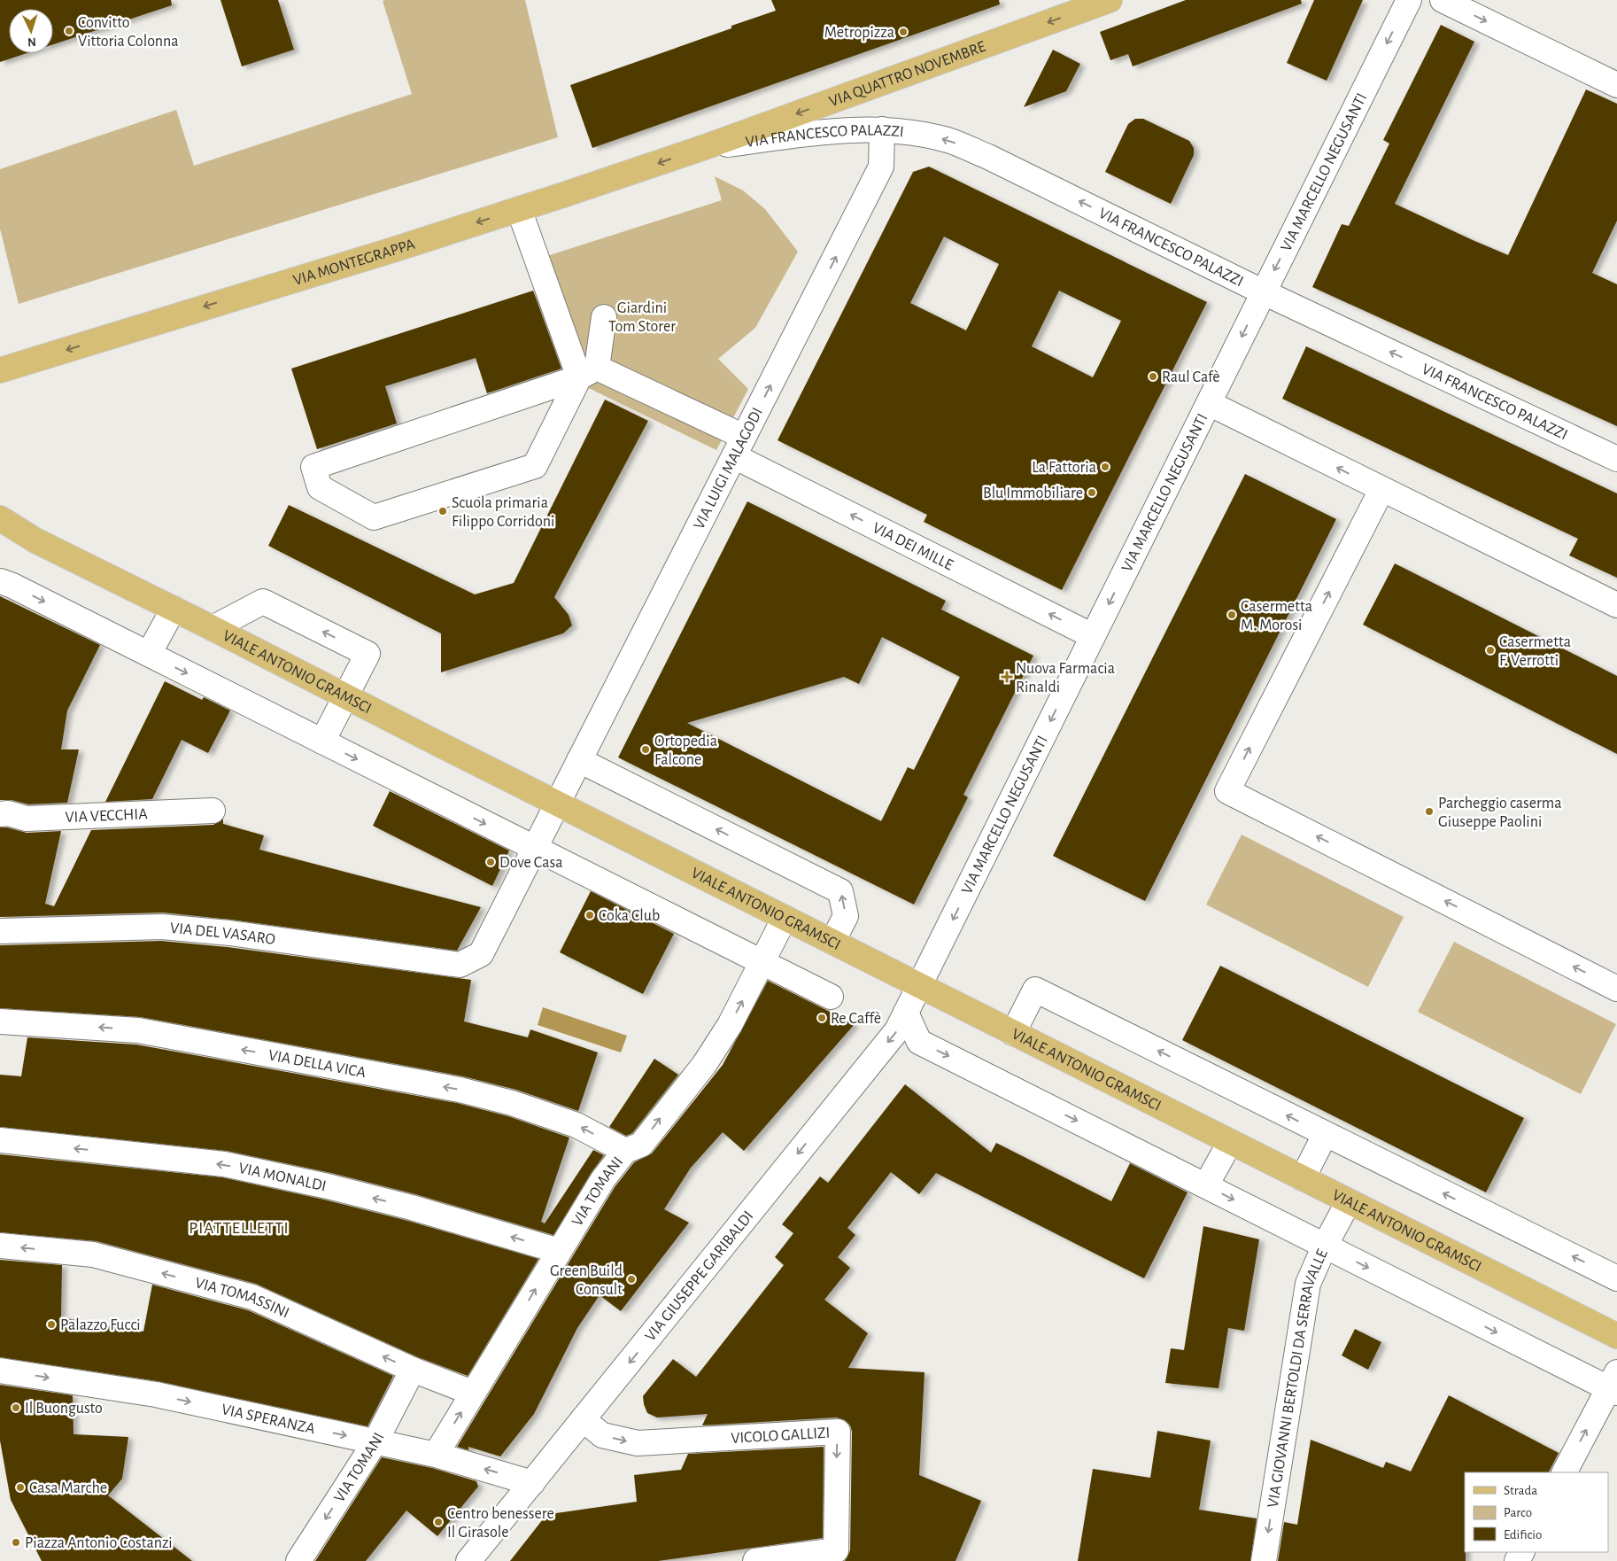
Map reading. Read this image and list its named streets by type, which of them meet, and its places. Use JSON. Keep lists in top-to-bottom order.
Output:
{
  "streets": {
    "main road": ["VIA QUATTRO NOVEMBRE", "VIA MONTEGRAPPA", "VIALE ANTONIO GRAMSCI"],
    "street": [
      "VIA FRANCESCO PALAZZI",
      "VIA MARCELLO NEGUSANTI",
      "VIA LUIGI MALAGODI",
      "VIA DEI MILLE",
      "VIA VECCHIA",
      "VIA DEL VASARO",
      "VIA DELLA VICA",
      "VIA MONALDI",
      "VIA TOMANI",
      "VIA GIUSEPPE GARIBALDI",
      "VIA TOMASSINI",
      "VIA GIOVANNI BERTOLDI DA SERRAVALLE",
      "VIA SPERANZA",
      "VICOLO GALLIZI"
    ]
  },
  "crossings": [
    ["VIA QUATTRO NOVEMBRE", "VIA FRANCESCO PALAZZI"],
    ["VIA QUATTRO NOVEMBRE", "VIA MONTEGRAPPA"],
    ["VIA FRANCESCO PALAZZI", "VIA MARCELLO NEGUSANTI"],
    ["VIA FRANCESCO PALAZZI", "VIA MONTEGRAPPA"],
    ["VIA FRANCESCO PALAZZI", "VIA LUIGI MALAGODI"],
    ["VIA MARCELLO NEGUSANTI", "VIA DEI MILLE"],
    ["VIA MARCELLO NEGUSANTI", "VIALE ANTONIO GRAMSCI"],
    ["VIA MARCELLO NEGUSANTI", "VIA GIUSEPPE GARIBALDI"],
    ["VIA LUIGI MALAGODI", "VIA DEI MILLE"],
    ["VIA LUIGI MALAGODI", "VIALE ANTONIO GRAMSCI"],
    ["VIALE ANTONIO GRAMSCI", "VIA TOMANI"],
    ["VIALE ANTONIO GRAMSCI", "VIA GIUSEPPE GARIBALDI"],
    ["VIALE ANTONIO GRAMSCI", "VIA GIOVANNI BERTOLDI DA SERRAVALLE"],
    ["VIA DELLA VICA", "VIA TOMANI"],
    ["VIA MONALDI", "VIA TOMANI"],
    ["VIA TOMANI", "VIA TOMASSINI"],
    ["VIA TOMANI", "VIA SPERANZA"],
    ["VIA GIUSEPPE GARIBALDI", "VIA SPERANZA"],
    ["VIA GIUSEPPE GARIBALDI", "VICOLO GALLIZI"]
  ],
  "one_way": [
    "VIA QUATTRO NOVEMBRE",
    "VIA MARCELLO NEGUSANTI",
    "VIA MONTEGRAPPA",
    "VIA LUIGI MALAGODI",
    "VIA DEI MILLE",
    "VIA DELLA VICA",
    "VIA MONALDI",
    "VIA GIUSEPPE GARIBALDI",
    "VIA TOMASSINI",
    "VIA GIOVANNI BERTOLDI DA SERRAVALLE"
  ],
  "districts": ["PIATTELLETTI"],
  "parks": ["Giardini Tom Storer"],
  "places": {
    "other": [
      "Convitto Vittoria Colonna",
      "Metropizza",
      "Raul Cafè",
      "La Fattoria",
      "Blu Immobiliare",
      "Scuola primaria Filippo Corridoni",
      "Casermetta M. Morosi",
      "Casermetta F. Verrotti",
      "Ortopedia Falcone",
      "Parcheggio caserma Giuseppe Paolini",
      "Dove Casa",
      "Coka Club",
      "Re Caffè",
      "Green Build Consult",
      "Palazzo Fucci",
      "Il Buongusto",
      "Casa Marche",
      "Centro benessere Il Girasole",
      "Piazza Antonio Costanzi"
    ],
    "health": ["Nuova Farmacia Rinaldi"]
  },
  "legend": ["Strada", "Parco", "Edificio"],
  "north": "bottom"
}
